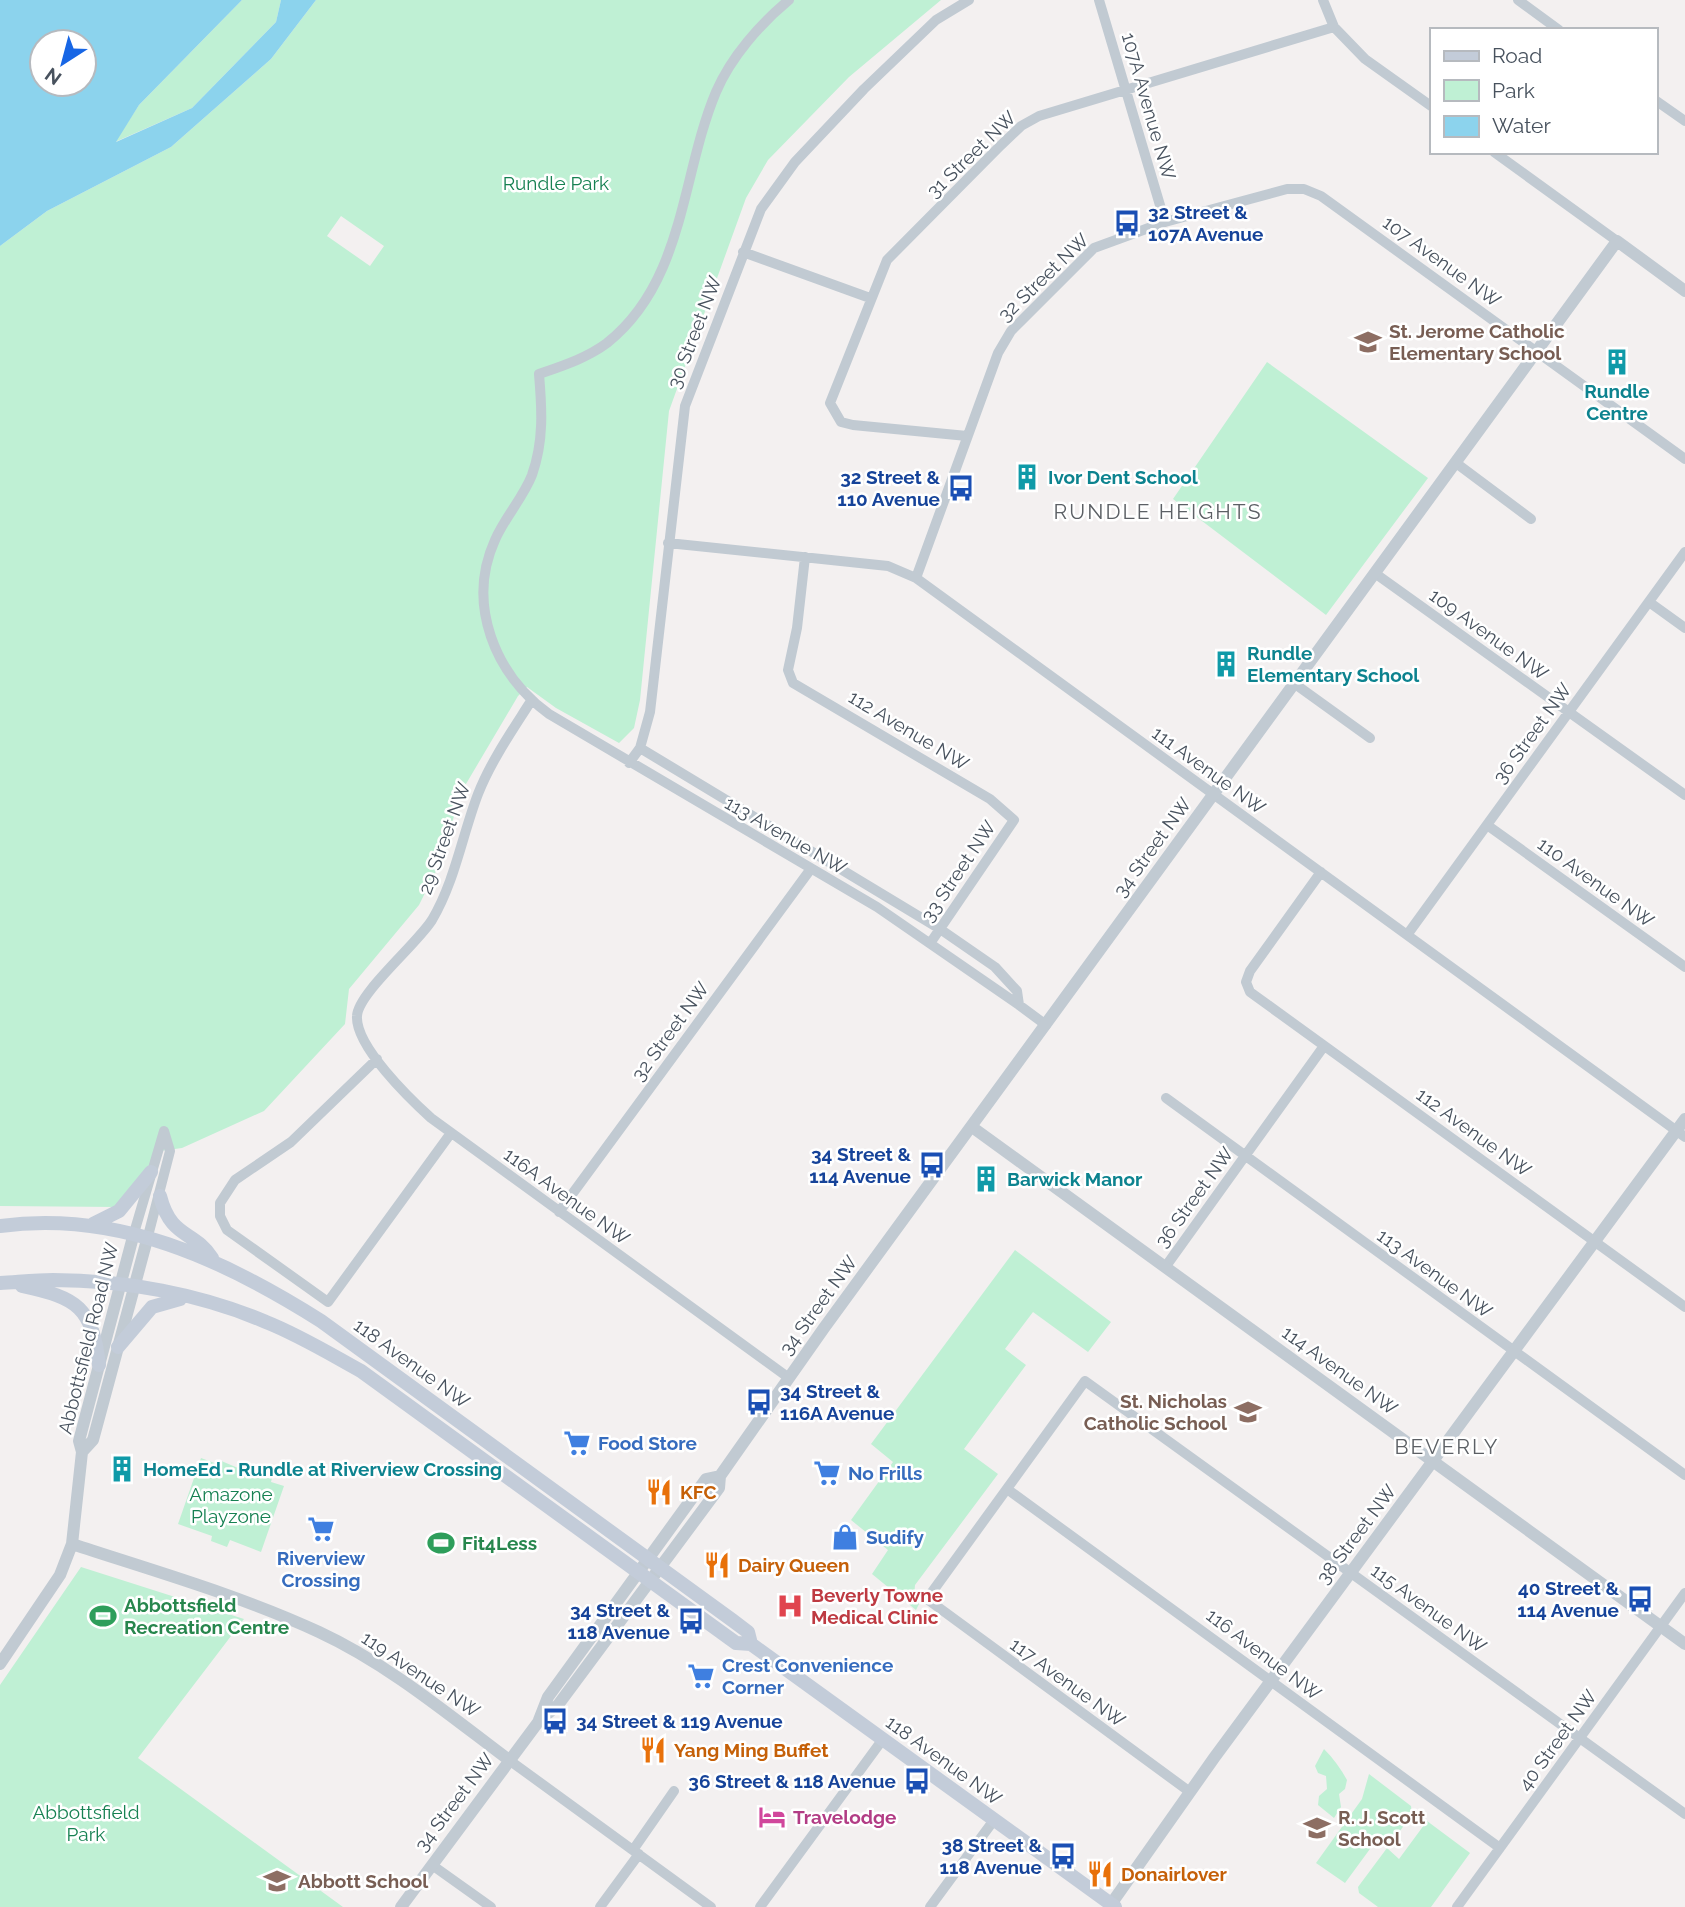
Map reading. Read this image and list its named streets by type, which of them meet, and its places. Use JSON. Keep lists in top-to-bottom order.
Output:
{
  "streets": {
    "main road": ["118 Avenue NW"],
    "street": [
      "107A Avenue NW",
      "31 Street NW",
      "107 Avenue NW",
      "32 Street NW",
      "30 Street NW",
      "109 Avenue NW",
      "112 Avenue NW",
      "36 Street NW",
      "111 Avenue NW",
      "113 Avenue NW",
      "29 Street NW",
      "34 Street NW",
      "33 Street NW",
      "110 Avenue NW",
      "116A Avenue NW",
      "Abbottsfield Road NW",
      "114 Avenue NW",
      "38 Street NW",
      "115 Avenue NW",
      "116 Avenue NW",
      "119 Avenue NW",
      "117 Avenue NW",
      "40 Street NW"
    ]
  },
  "crossings": [
    ["107A Avenue NW", "31 Street NW"],
    ["107A Avenue NW", "32 Street NW"],
    ["31 Street NW", "32 Street NW"],
    ["107 Avenue NW", "32 Street NW"],
    ["107 Avenue NW", "34 Street NW"],
    ["32 Street NW", "111 Avenue NW"],
    ["32 Street NW", "113 Avenue NW"],
    ["32 Street NW", "116A Avenue NW"],
    ["30 Street NW", "111 Avenue NW"],
    ["30 Street NW", "113 Avenue NW"],
    ["109 Avenue NW", "36 Street NW"],
    ["109 Avenue NW", "34 Street NW"],
    ["112 Avenue NW", "36 Street NW"],
    ["112 Avenue NW", "111 Avenue NW"],
    ["112 Avenue NW", "33 Street NW"],
    ["112 Avenue NW", "38 Street NW"],
    ["36 Street NW", "111 Avenue NW"],
    ["36 Street NW", "113 Avenue NW"],
    ["36 Street NW", "110 Avenue NW"],
    ["36 Street NW", "114 Avenue NW"],
    ["111 Avenue NW", "34 Street NW"],
    ["111 Avenue NW", "38 Street NW"],
    ["113 Avenue NW", "29 Street NW"],
    ["113 Avenue NW", "34 Street NW"],
    ["113 Avenue NW", "33 Street NW"],
    ["113 Avenue NW", "38 Street NW"],
    ["29 Street NW", "116A Avenue NW"],
    ["34 Street NW", "116A Avenue NW"],
    ["34 Street NW", "118 Avenue NW"],
    ["34 Street NW", "114 Avenue NW"],
    ["34 Street NW", "119 Avenue NW"],
    ["Abbottsfield Road NW", "118 Avenue NW"],
    ["Abbottsfield Road NW", "119 Avenue NW"],
    ["118 Avenue NW", "38 Street NW"],
    ["114 Avenue NW", "38 Street NW"],
    ["114 Avenue NW", "40 Street NW"],
    ["38 Street NW", "115 Avenue NW"],
    ["38 Street NW", "116 Avenue NW"],
    ["38 Street NW", "117 Avenue NW"],
    ["115 Avenue NW", "116 Avenue NW"],
    ["115 Avenue NW", "117 Avenue NW"],
    ["115 Avenue NW", "40 Street NW"],
    ["116 Avenue NW", "117 Avenue NW"],
    ["116 Avenue NW", "40 Street NW"]
  ],
  "districts": ["RUNDLE HEIGHTS", "BEVERLY"],
  "parks": ["Rundle Park", "Amazone Playzone", "Abbottsfield Park"],
  "places": {
    "bus stop": [
      "32 Street & 107A Avenue",
      "32 Street & 110 Avenue",
      "34 Street & 114 Avenue",
      "34 Street & 116A Avenue",
      "40 Street & 114 Avenue",
      "34 Street & 118 Avenue",
      "34 Street & 119 Avenue",
      "36 Street & 118 Avenue",
      "38 Street & 118 Avenue"
    ],
    "school or university": [
      "St. Jerome Catholic Elementary School",
      "St. Nicholas Catholic School",
      "R. J. Scott School",
      "Abbott School"
    ],
    "building": [
      "Rundle Centre",
      "Ivor Dent School",
      "Rundle Elementary School",
      "Barwick Manor",
      "HomeEd - Rundle at Riverview Crossing"
    ],
    "supermarket": [
      "Food Store",
      "No Frills",
      "Riverview Crossing",
      "Crest Convenience Corner"
    ],
    "restaurant": [
      "KFC",
      "Dairy Queen",
      "Yang Ming Buffet",
      "Donairlover"
    ],
    "shop": ["Sudify"],
    "sports": ["Fit4Less", "Abbottsfield Recreation Centre"],
    "hospital": ["Beverly Towne Medical Clinic"],
    "hotel": ["Travelodge"]
  },
  "legend": ["Road", "Park", "Water"],
  "north": "bottom left"
}
